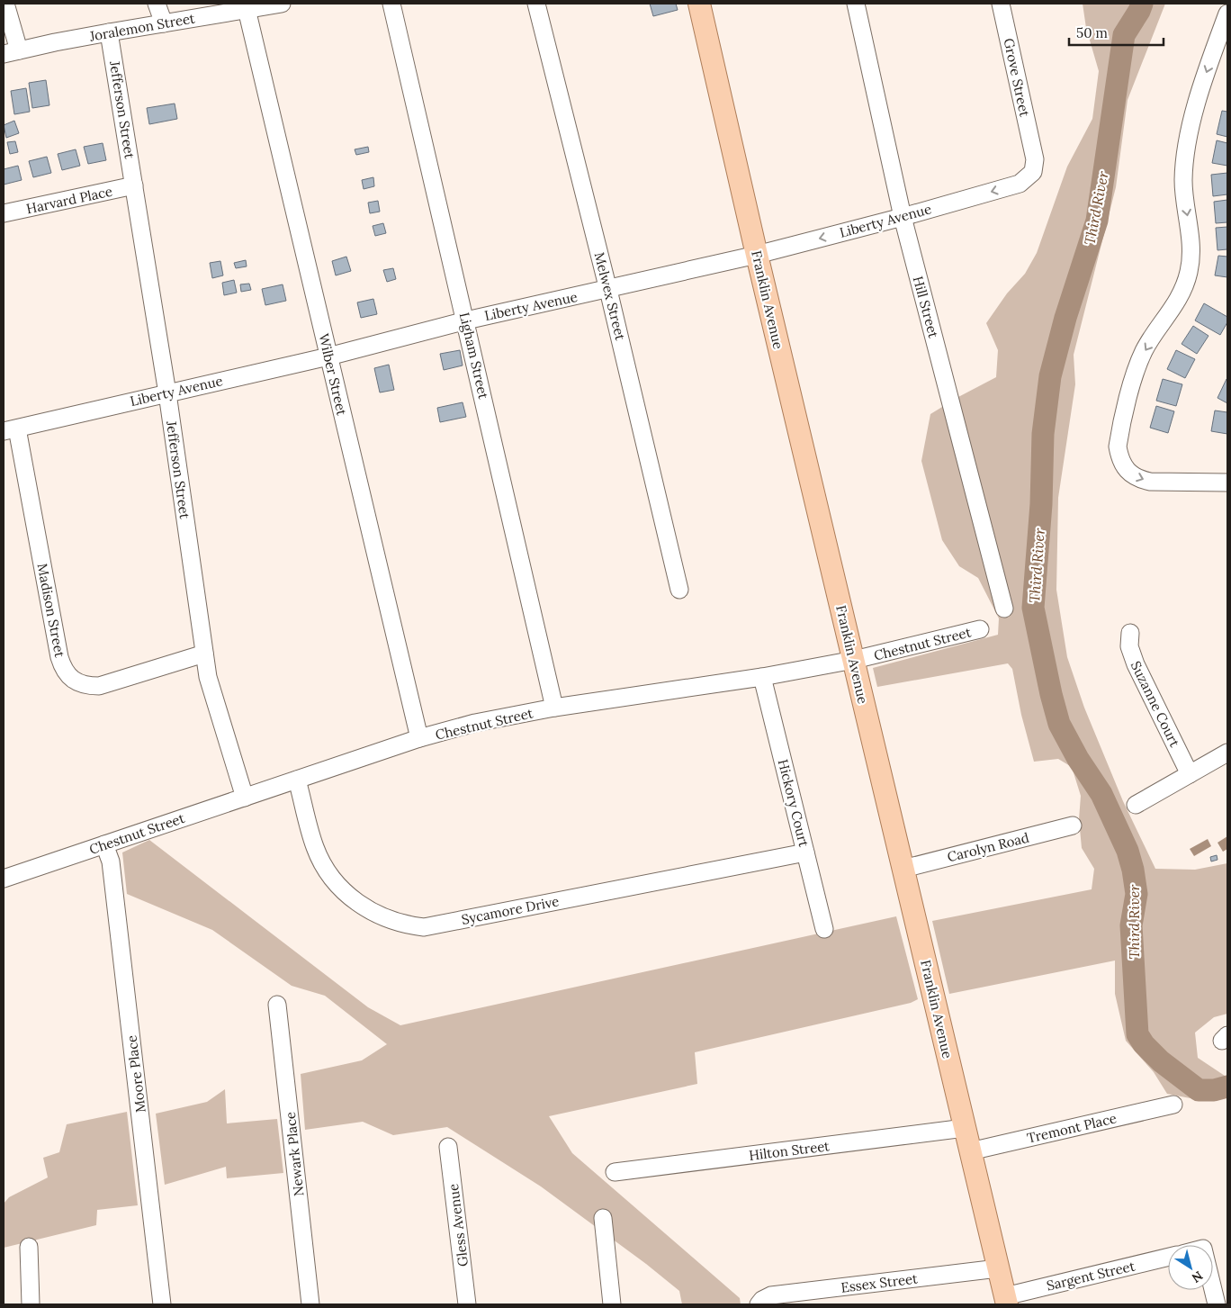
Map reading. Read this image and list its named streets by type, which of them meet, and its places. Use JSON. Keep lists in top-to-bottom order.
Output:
{
  "streets": {
    "main road": ["Franklin Avenue"],
    "street": [
      "Joralemon Street",
      "Grove Street",
      "Jefferson Street",
      "Harvard Place",
      "Liberty Avenue",
      "Melwex Street",
      "Hill Street",
      "Ligham Street",
      "Wilber Street",
      "Madison Street",
      "Chestnut Street",
      "Suzanne Court",
      "Hickory Court",
      "Carolyn Road",
      "Sycamore Drive",
      "Moore Place",
      "Tremont Place",
      "Hilton Street",
      "Newark Place",
      "Gless Avenue",
      "Sargent Street",
      "Essex Street"
    ]
  },
  "crossings": [
    ["Joralemon Street", "Jefferson Street"],
    ["Joralemon Street", "Wilber Street"],
    ["Grove Street", "Liberty Avenue"],
    ["Jefferson Street", "Harvard Place"],
    ["Jefferson Street", "Liberty Avenue"],
    ["Jefferson Street", "Madison Street"],
    ["Jefferson Street", "Chestnut Street"],
    ["Liberty Avenue", "Melwex Street"],
    ["Liberty Avenue", "Franklin Avenue"],
    ["Liberty Avenue", "Hill Street"],
    ["Liberty Avenue", "Ligham Street"],
    ["Liberty Avenue", "Wilber Street"],
    ["Liberty Avenue", "Madison Street"],
    ["Franklin Avenue", "Chestnut Street"],
    ["Franklin Avenue", "Carolyn Road"],
    ["Franklin Avenue", "Tremont Place"],
    ["Franklin Avenue", "Hilton Street"],
    ["Franklin Avenue", "Sargent Street"],
    ["Franklin Avenue", "Essex Street"],
    ["Ligham Street", "Chestnut Street"],
    ["Wilber Street", "Chestnut Street"],
    ["Chestnut Street", "Hickory Court"],
    ["Chestnut Street", "Sycamore Drive"],
    ["Chestnut Street", "Moore Place"],
    ["Hickory Court", "Sycamore Drive"]
  ],
  "water": ["Third River"],
  "scale_bar": "50 m",
  "north": "bottom right"
}
